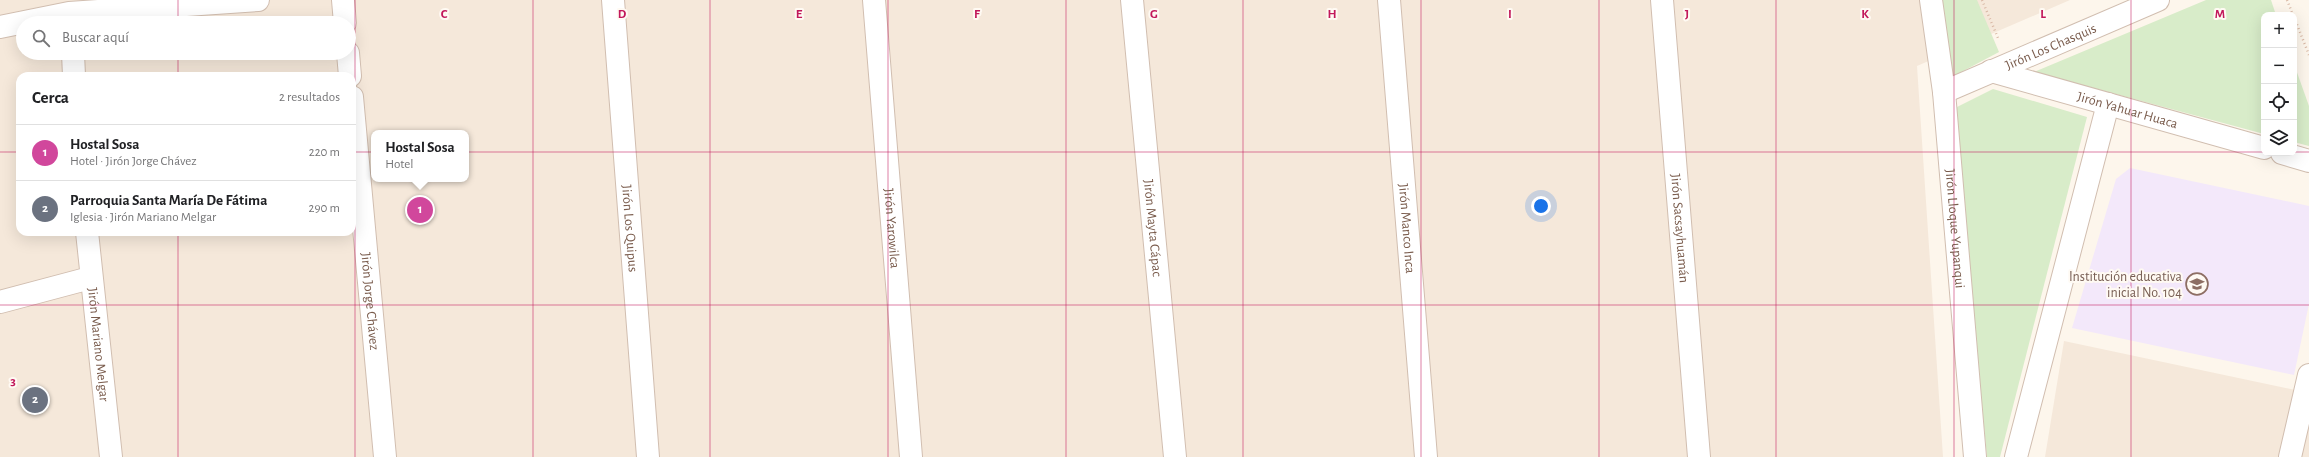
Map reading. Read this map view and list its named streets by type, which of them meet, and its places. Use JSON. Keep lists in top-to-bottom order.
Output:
{
  "streets": {
    "street": [
      "Jirón Los Chasquis",
      "Jirón Yahuar Huaca",
      "Jirón Los Quipus",
      "Jirón Yarowilca",
      "Jirón Mayta Cápac",
      "Jirón Manco Inca",
      "Jirón Sacsayhuamán",
      "Jirón Lloque Yupanqui",
      "Jirón Jorge Chávez",
      "Jirón Mariano Melgar"
    ]
  },
  "crossings": [
    ["Jirón Los Chasquis", "Jirón Yahuar Huaca"],
    ["Jirón Los Chasquis", "Jirón Lloque Yupanqui"]
  ],
  "places": {
    "school or university": ["Institución educativa inicial No. 104"]
  },
  "page": {
    "map_buttons": ["+", "−"],
    "search": "Buscar aquí",
    "heading": ["Cerca", "2 resultados"],
    "list": [
      {
        "mark": "1",
        "name": "Hostal Sosa",
        "note": "Hotel · Jirón Jorge Chávez",
        "value": "220 m"
      },
      {
        "mark": "2",
        "name": "Parroquia Santa María De Fátima",
        "note": "Iglesia · Jirón Mariano Melgar",
        "value": "290 m"
      }
    ],
    "popup": ["Hostal Sosa", "Hotel"],
    "pins": ["1", "2"]
  },
  "grid": {
    "columns": [
      "C",
      "D",
      "E",
      "F",
      "G",
      "H",
      "I",
      "J",
      "K",
      "L",
      "M"
    ],
    "rows": ["3"]
  }
}
